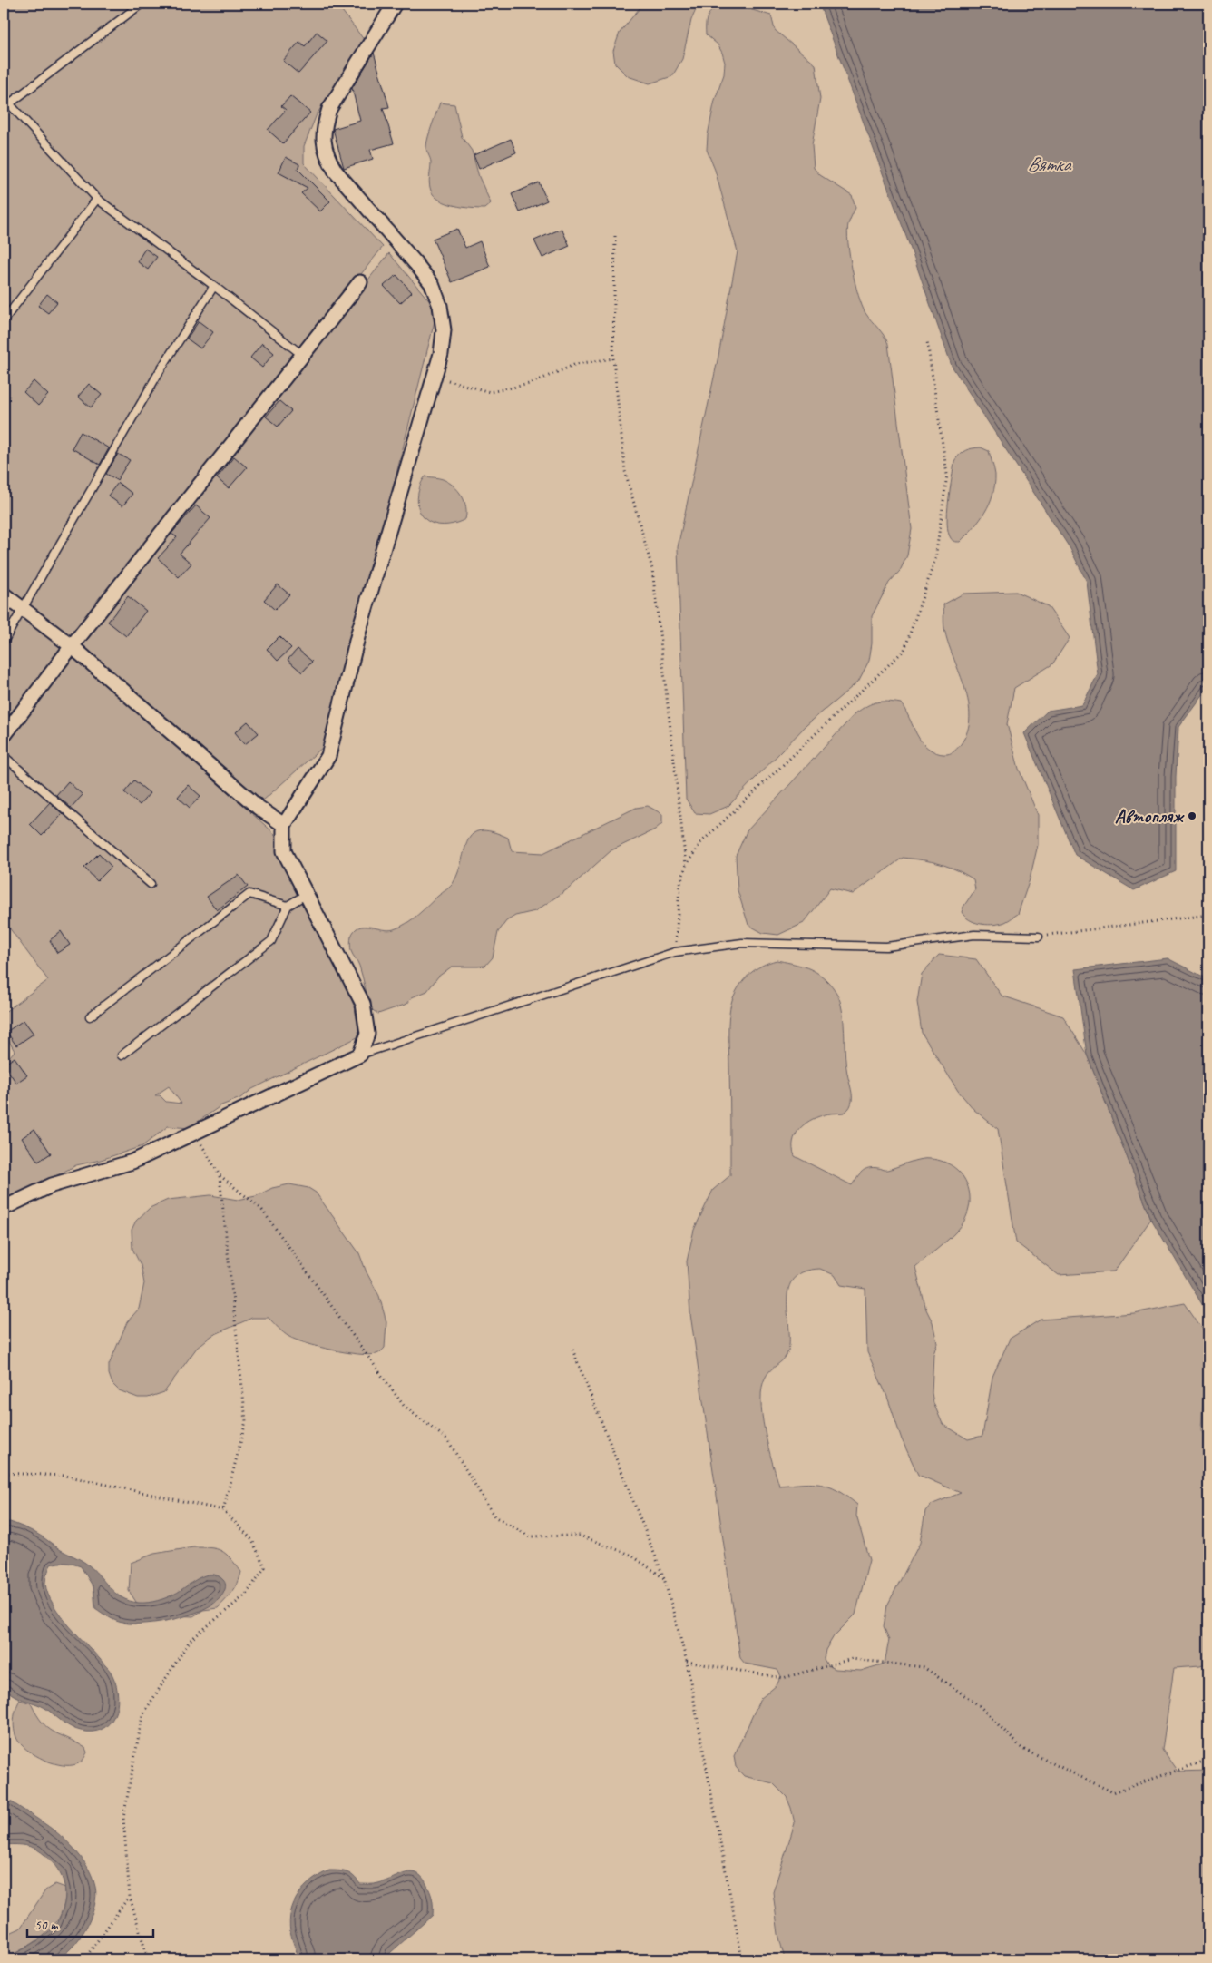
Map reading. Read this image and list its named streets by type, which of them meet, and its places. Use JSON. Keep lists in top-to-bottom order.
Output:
{
  "water": ["Вятка"],
  "places": ["Автопляж"],
  "scale_bar": "50 m"
}
